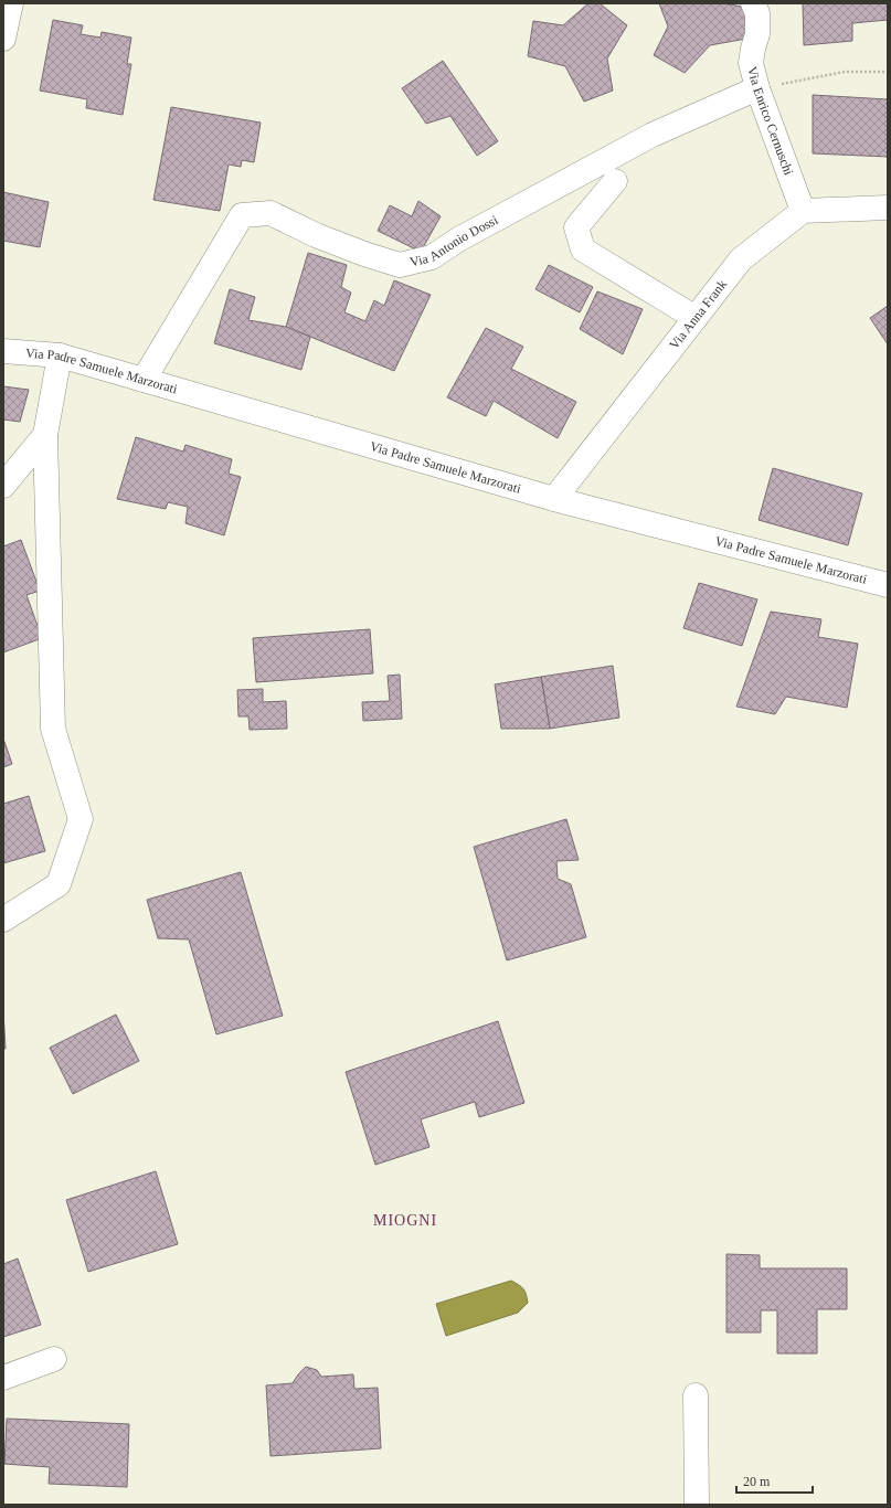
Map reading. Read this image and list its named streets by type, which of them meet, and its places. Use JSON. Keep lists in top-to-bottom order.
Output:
{
  "streets": {
    "street": [
      "Via Enrico Cernuschi",
      "Via Antonio Dossi",
      "Via Anna Frank",
      "Via Padre Samuele Marzorati"
    ]
  },
  "crossings": [
    ["Via Enrico Cernuschi", "Via Antonio Dossi"],
    ["Via Enrico Cernuschi", "Via Anna Frank"],
    ["Via Antonio Dossi", "Via Padre Samuele Marzorati"],
    ["Via Anna Frank", "Via Padre Samuele Marzorati"]
  ],
  "districts": ["MIOGNI"],
  "scale_bar": "20 m"
}
